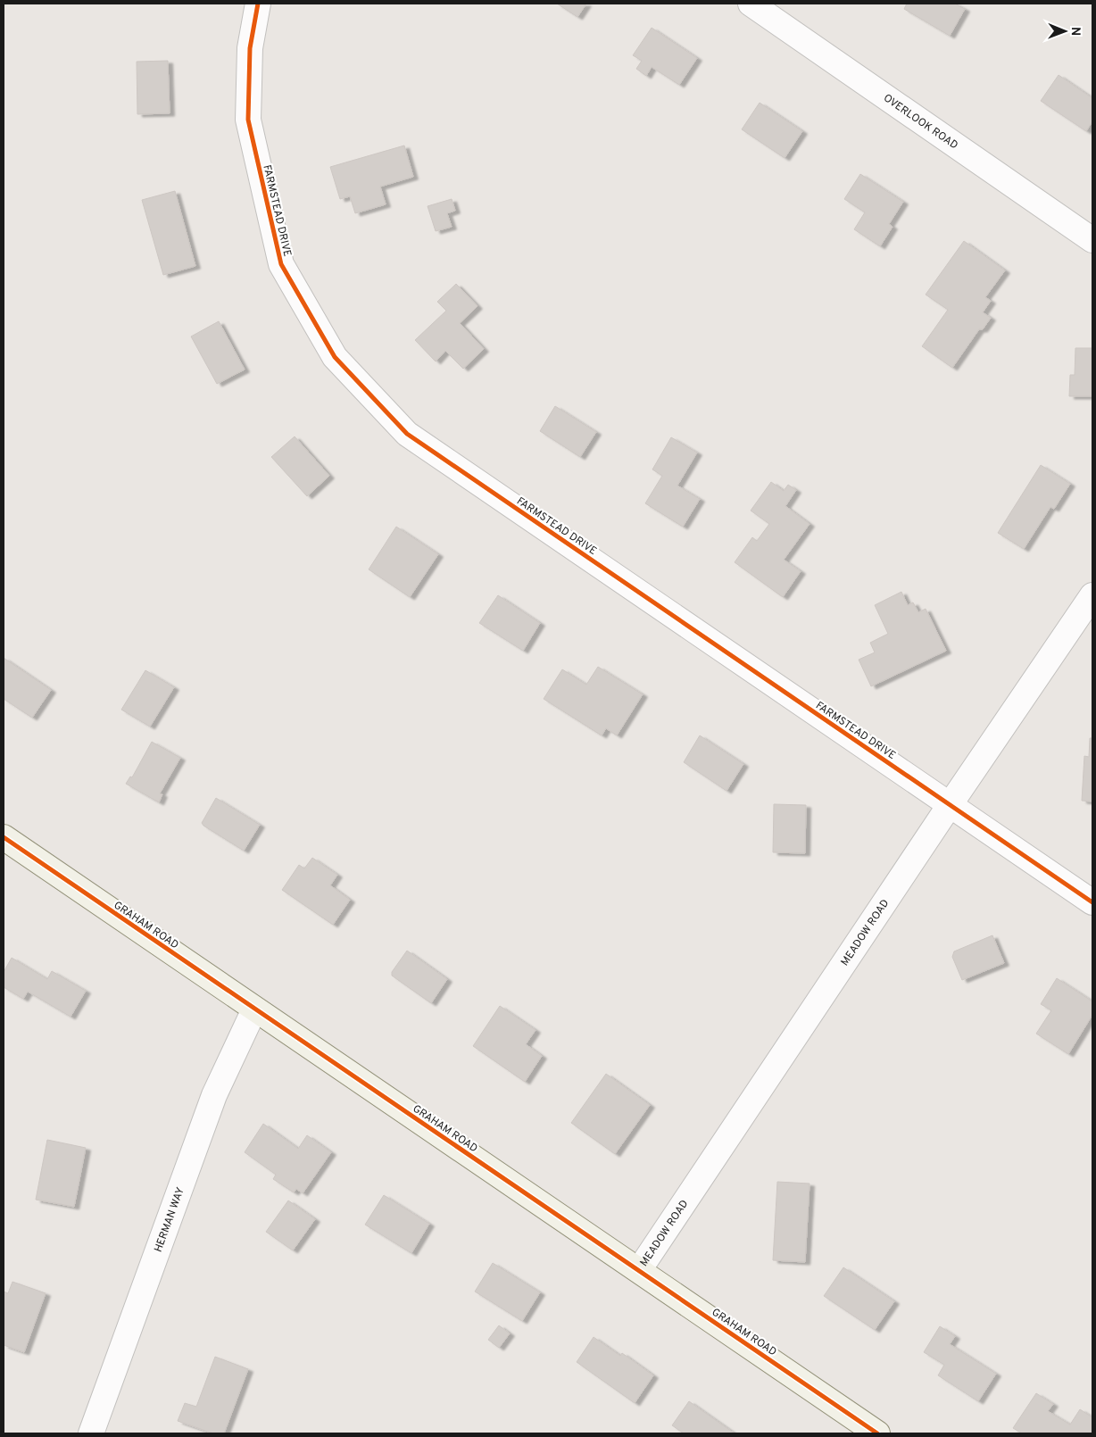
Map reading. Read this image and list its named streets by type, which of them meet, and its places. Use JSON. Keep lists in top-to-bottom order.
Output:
{
  "streets": {
    "street": [
      "OVERLOOK ROAD",
      "FARMSTEAD DRIVE",
      "GRAHAM ROAD",
      "MEADOW ROAD",
      "HERMAN WAY"
    ]
  },
  "crossings": [
    ["FARMSTEAD DRIVE", "MEADOW ROAD"],
    ["GRAHAM ROAD", "MEADOW ROAD"],
    ["GRAHAM ROAD", "HERMAN WAY"]
  ],
  "north": "right"
}
